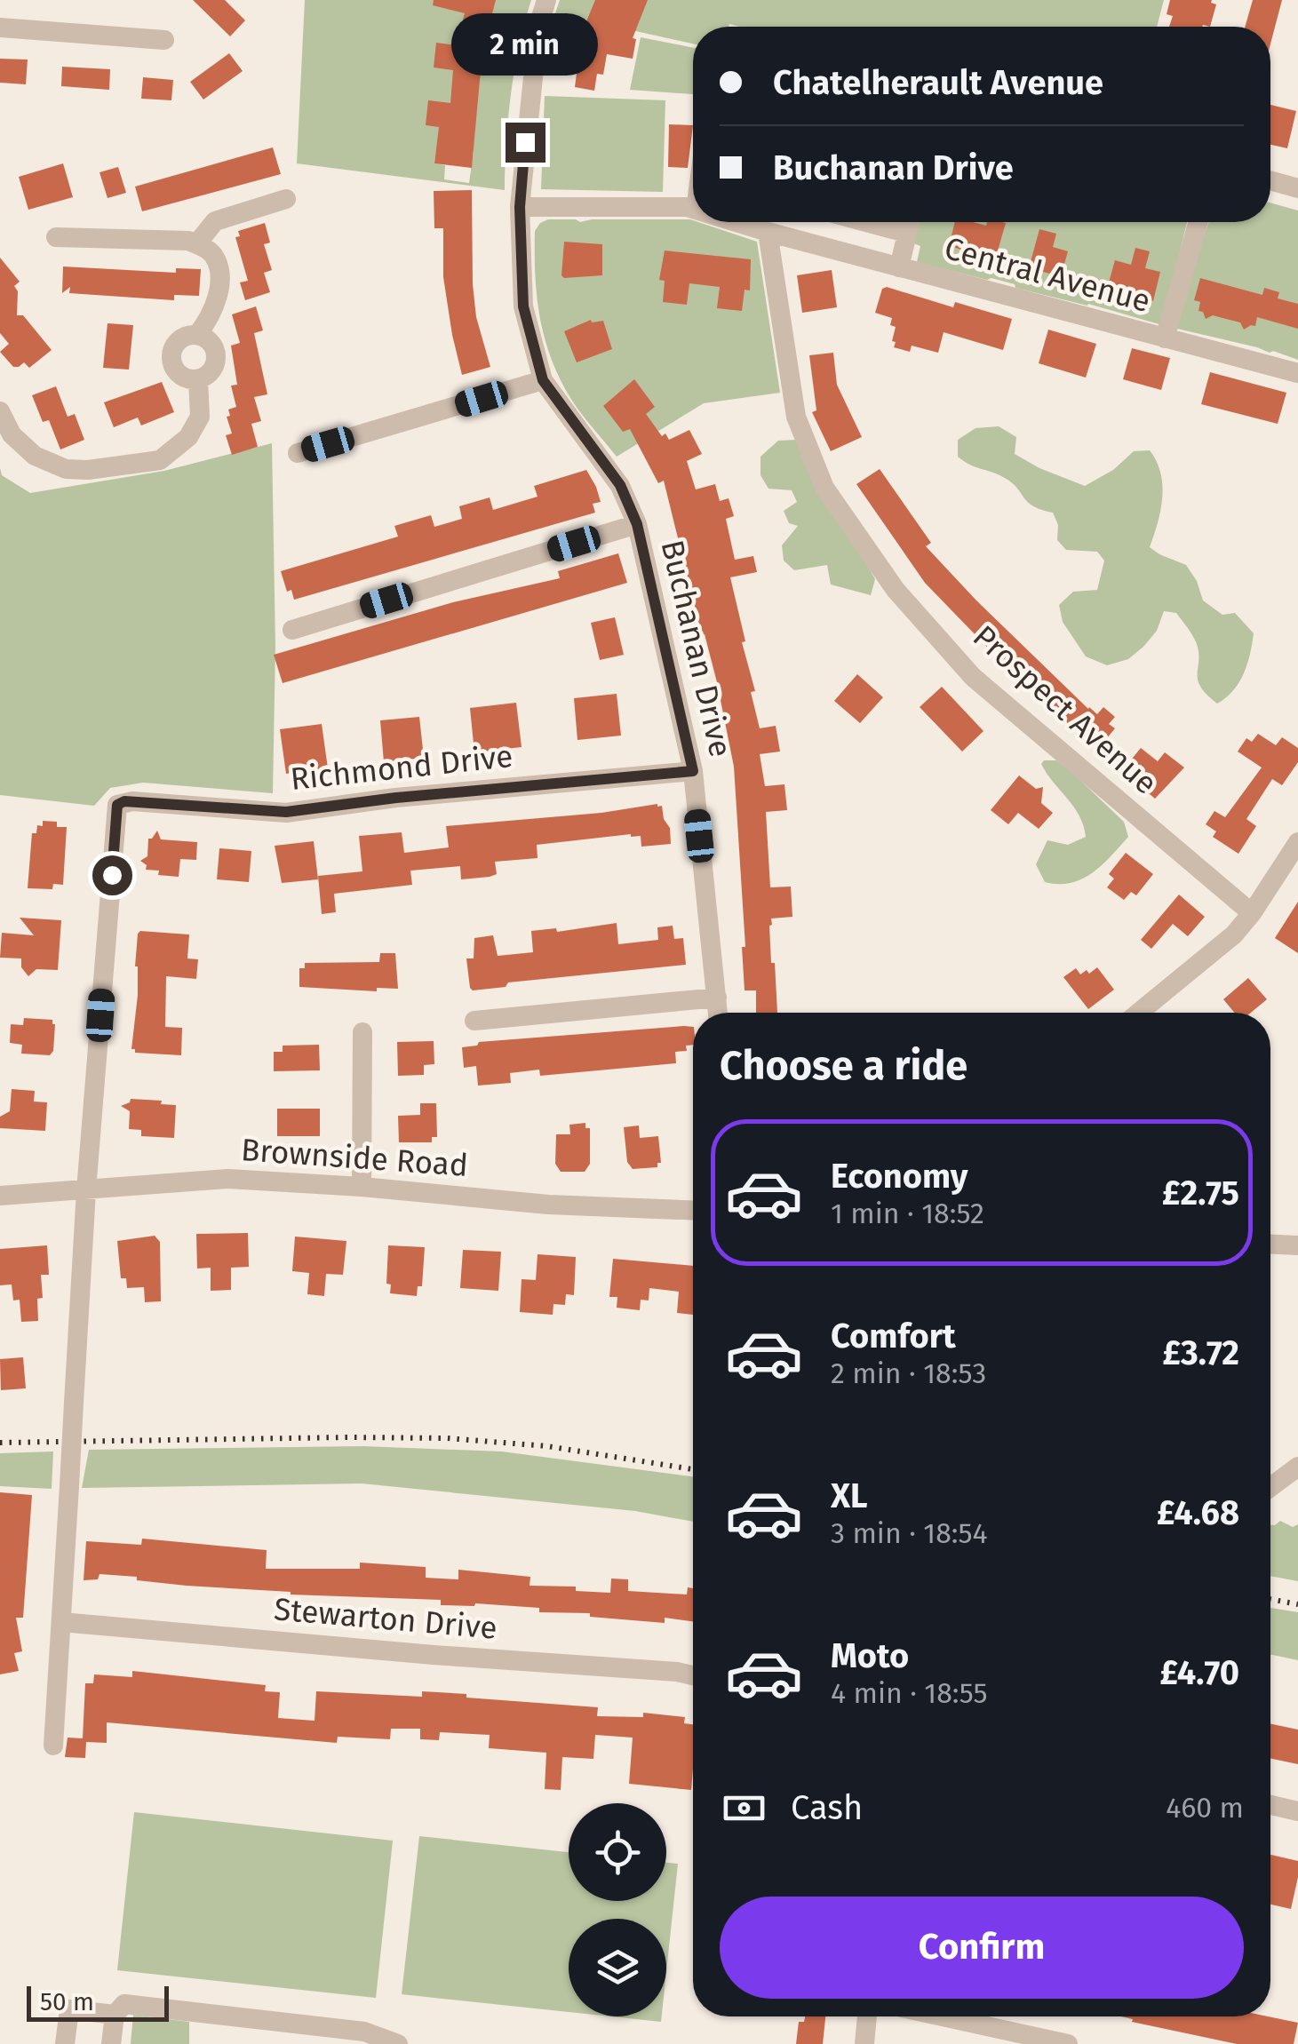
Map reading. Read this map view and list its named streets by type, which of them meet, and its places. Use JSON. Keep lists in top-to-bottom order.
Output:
{
  "streets": {
    "street": [
      "Central Avenue",
      "Buchanan Drive",
      "Prospect Avenue",
      "Richmond Drive",
      "Brownside Road",
      "Stewarton Drive"
    ]
  },
  "crossings": [
    ["Central Avenue", "Buchanan Drive"],
    ["Central Avenue", "Prospect Avenue"],
    ["Buchanan Drive", "Richmond Drive"],
    ["Richmond Drive", "Brownside Road"]
  ],
  "scale_bar": "50 m",
  "page": {
    "bubble": "2 min",
    "banner": ["Chatelherault Avenue", "Buchanan Drive"],
    "heading": "Choose a ride",
    "list": [
      {
        "name": "Economy",
        "note": "1 min · 18:52",
        "value": "£2.75"
      },
      {
        "name": "Comfort",
        "note": "2 min · 18:53",
        "value": "£3.72"
      },
      {
        "name": "XL",
        "note": "3 min · 18:54",
        "value": "£4.68"
      },
      {
        "name": "Moto",
        "note": "4 min · 18:55",
        "value": "£4.70"
      }
    ],
    "pay": ["Cash", "460 m"],
    "buttons": "Confirm",
    "scale": "50 m"
  }
}
